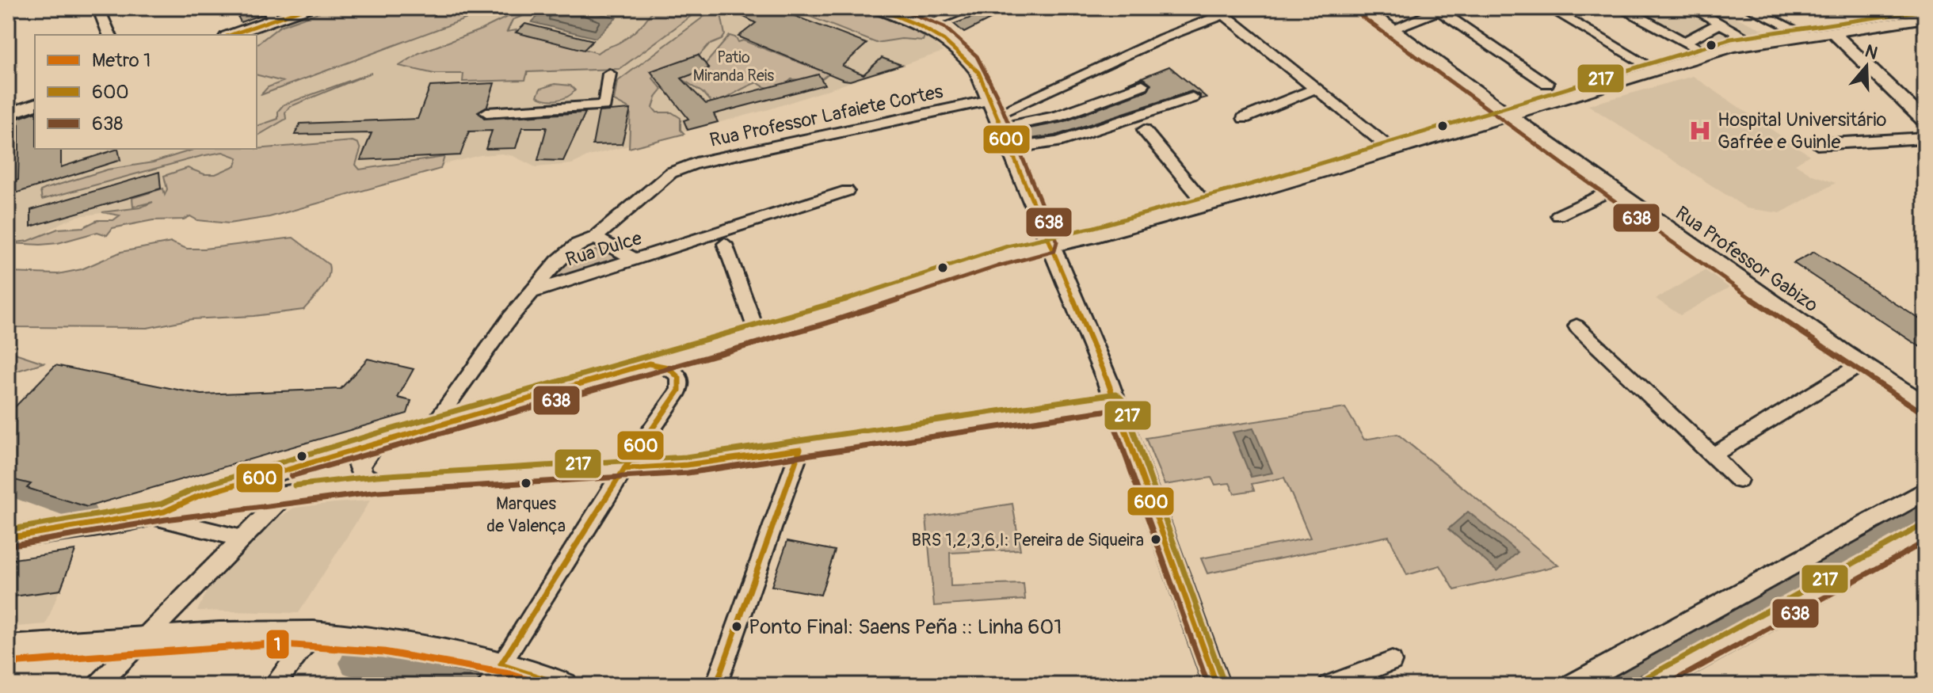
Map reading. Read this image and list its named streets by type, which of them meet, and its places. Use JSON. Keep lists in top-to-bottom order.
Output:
{
  "streets": {
    "street": ["Rua Professor Lafaiete Cortes", "Rua Dulce", "Rua Professor Gabizo"]
  },
  "parks": ["Patio Miranda Reis"],
  "places": {
    "hospital": ["Hospital Universitário Gafrée e Guinle"],
    "other": ["Marques de Valença", "BRS 1,2,3,6,I: Pereira de Siqueira", "Ponto Final: Saens Peña :: Linha 601"]
  },
  "lines": [
    "transit line 600",
    "transit line 638",
    "transit line 217",
    "metro line 1"
  ],
  "legend": ["Metro 1", "600", "638"],
  "north": "top"
}
